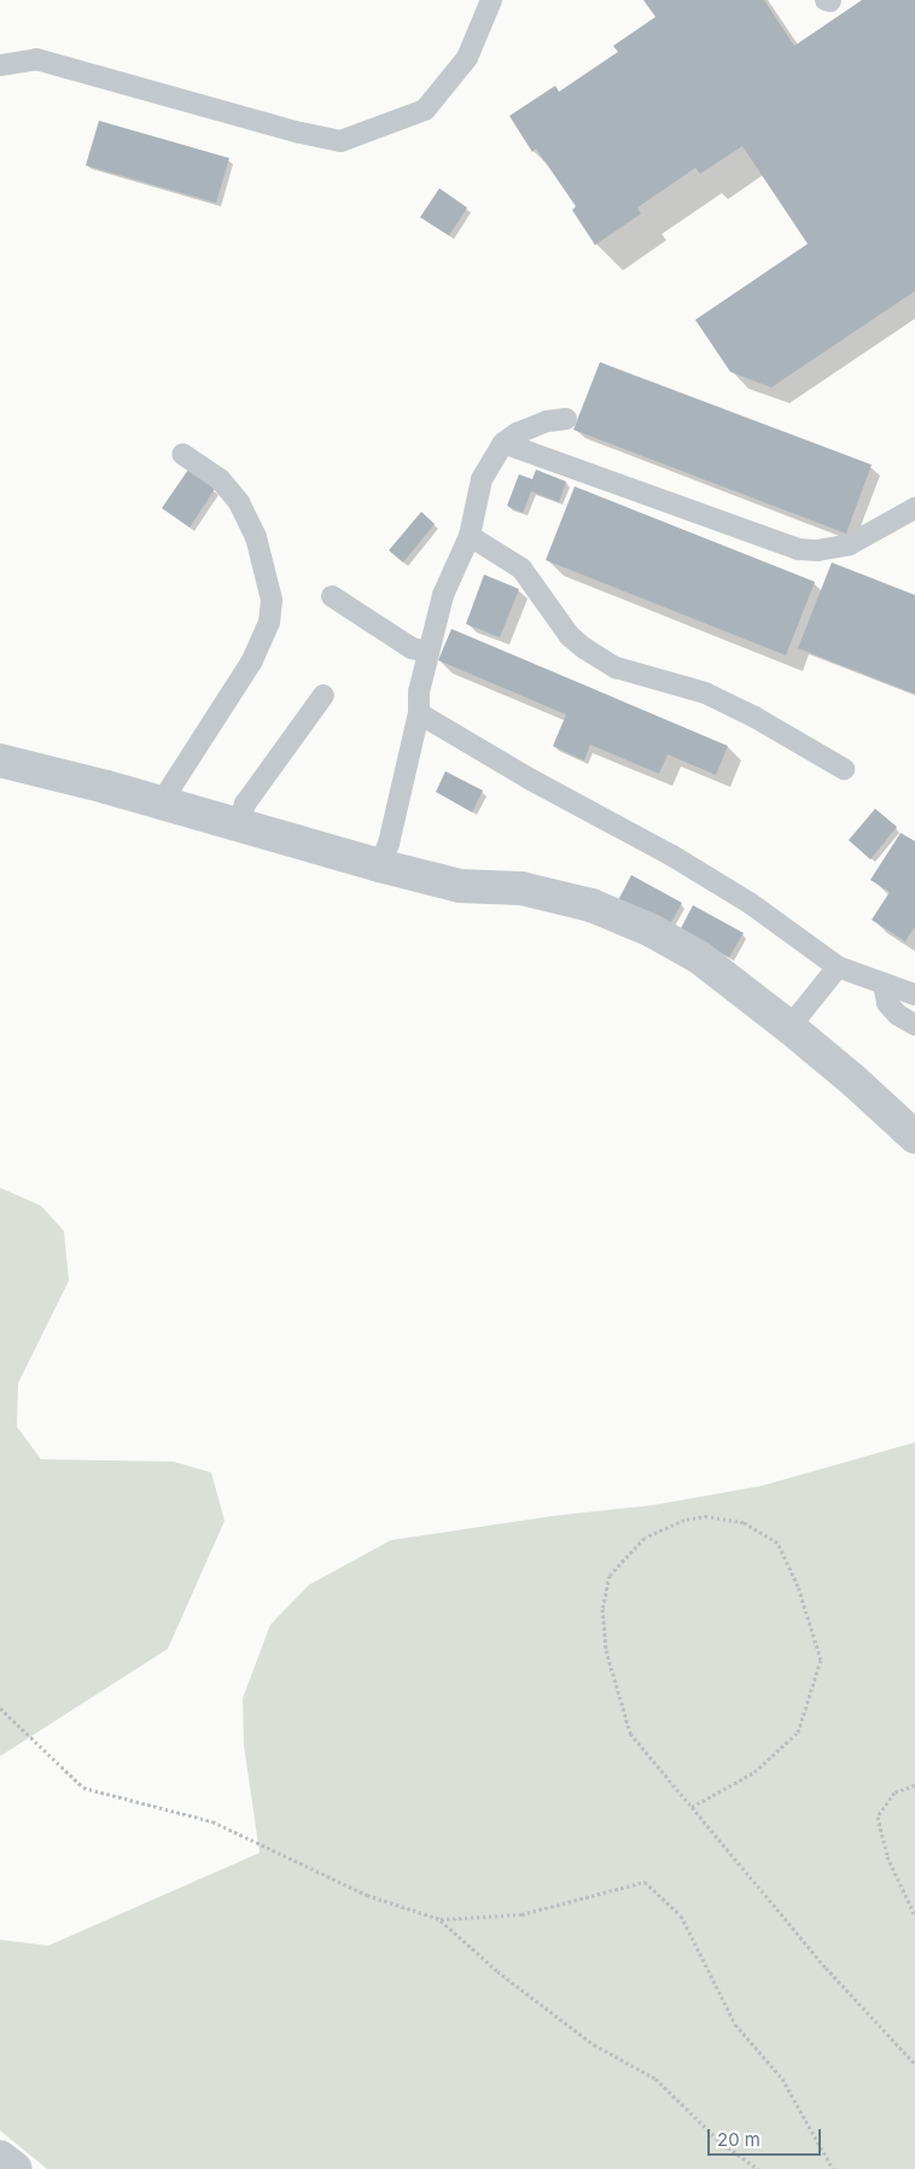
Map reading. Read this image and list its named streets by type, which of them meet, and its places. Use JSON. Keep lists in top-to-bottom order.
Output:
{
  "scale_bar": "20 m"
}
